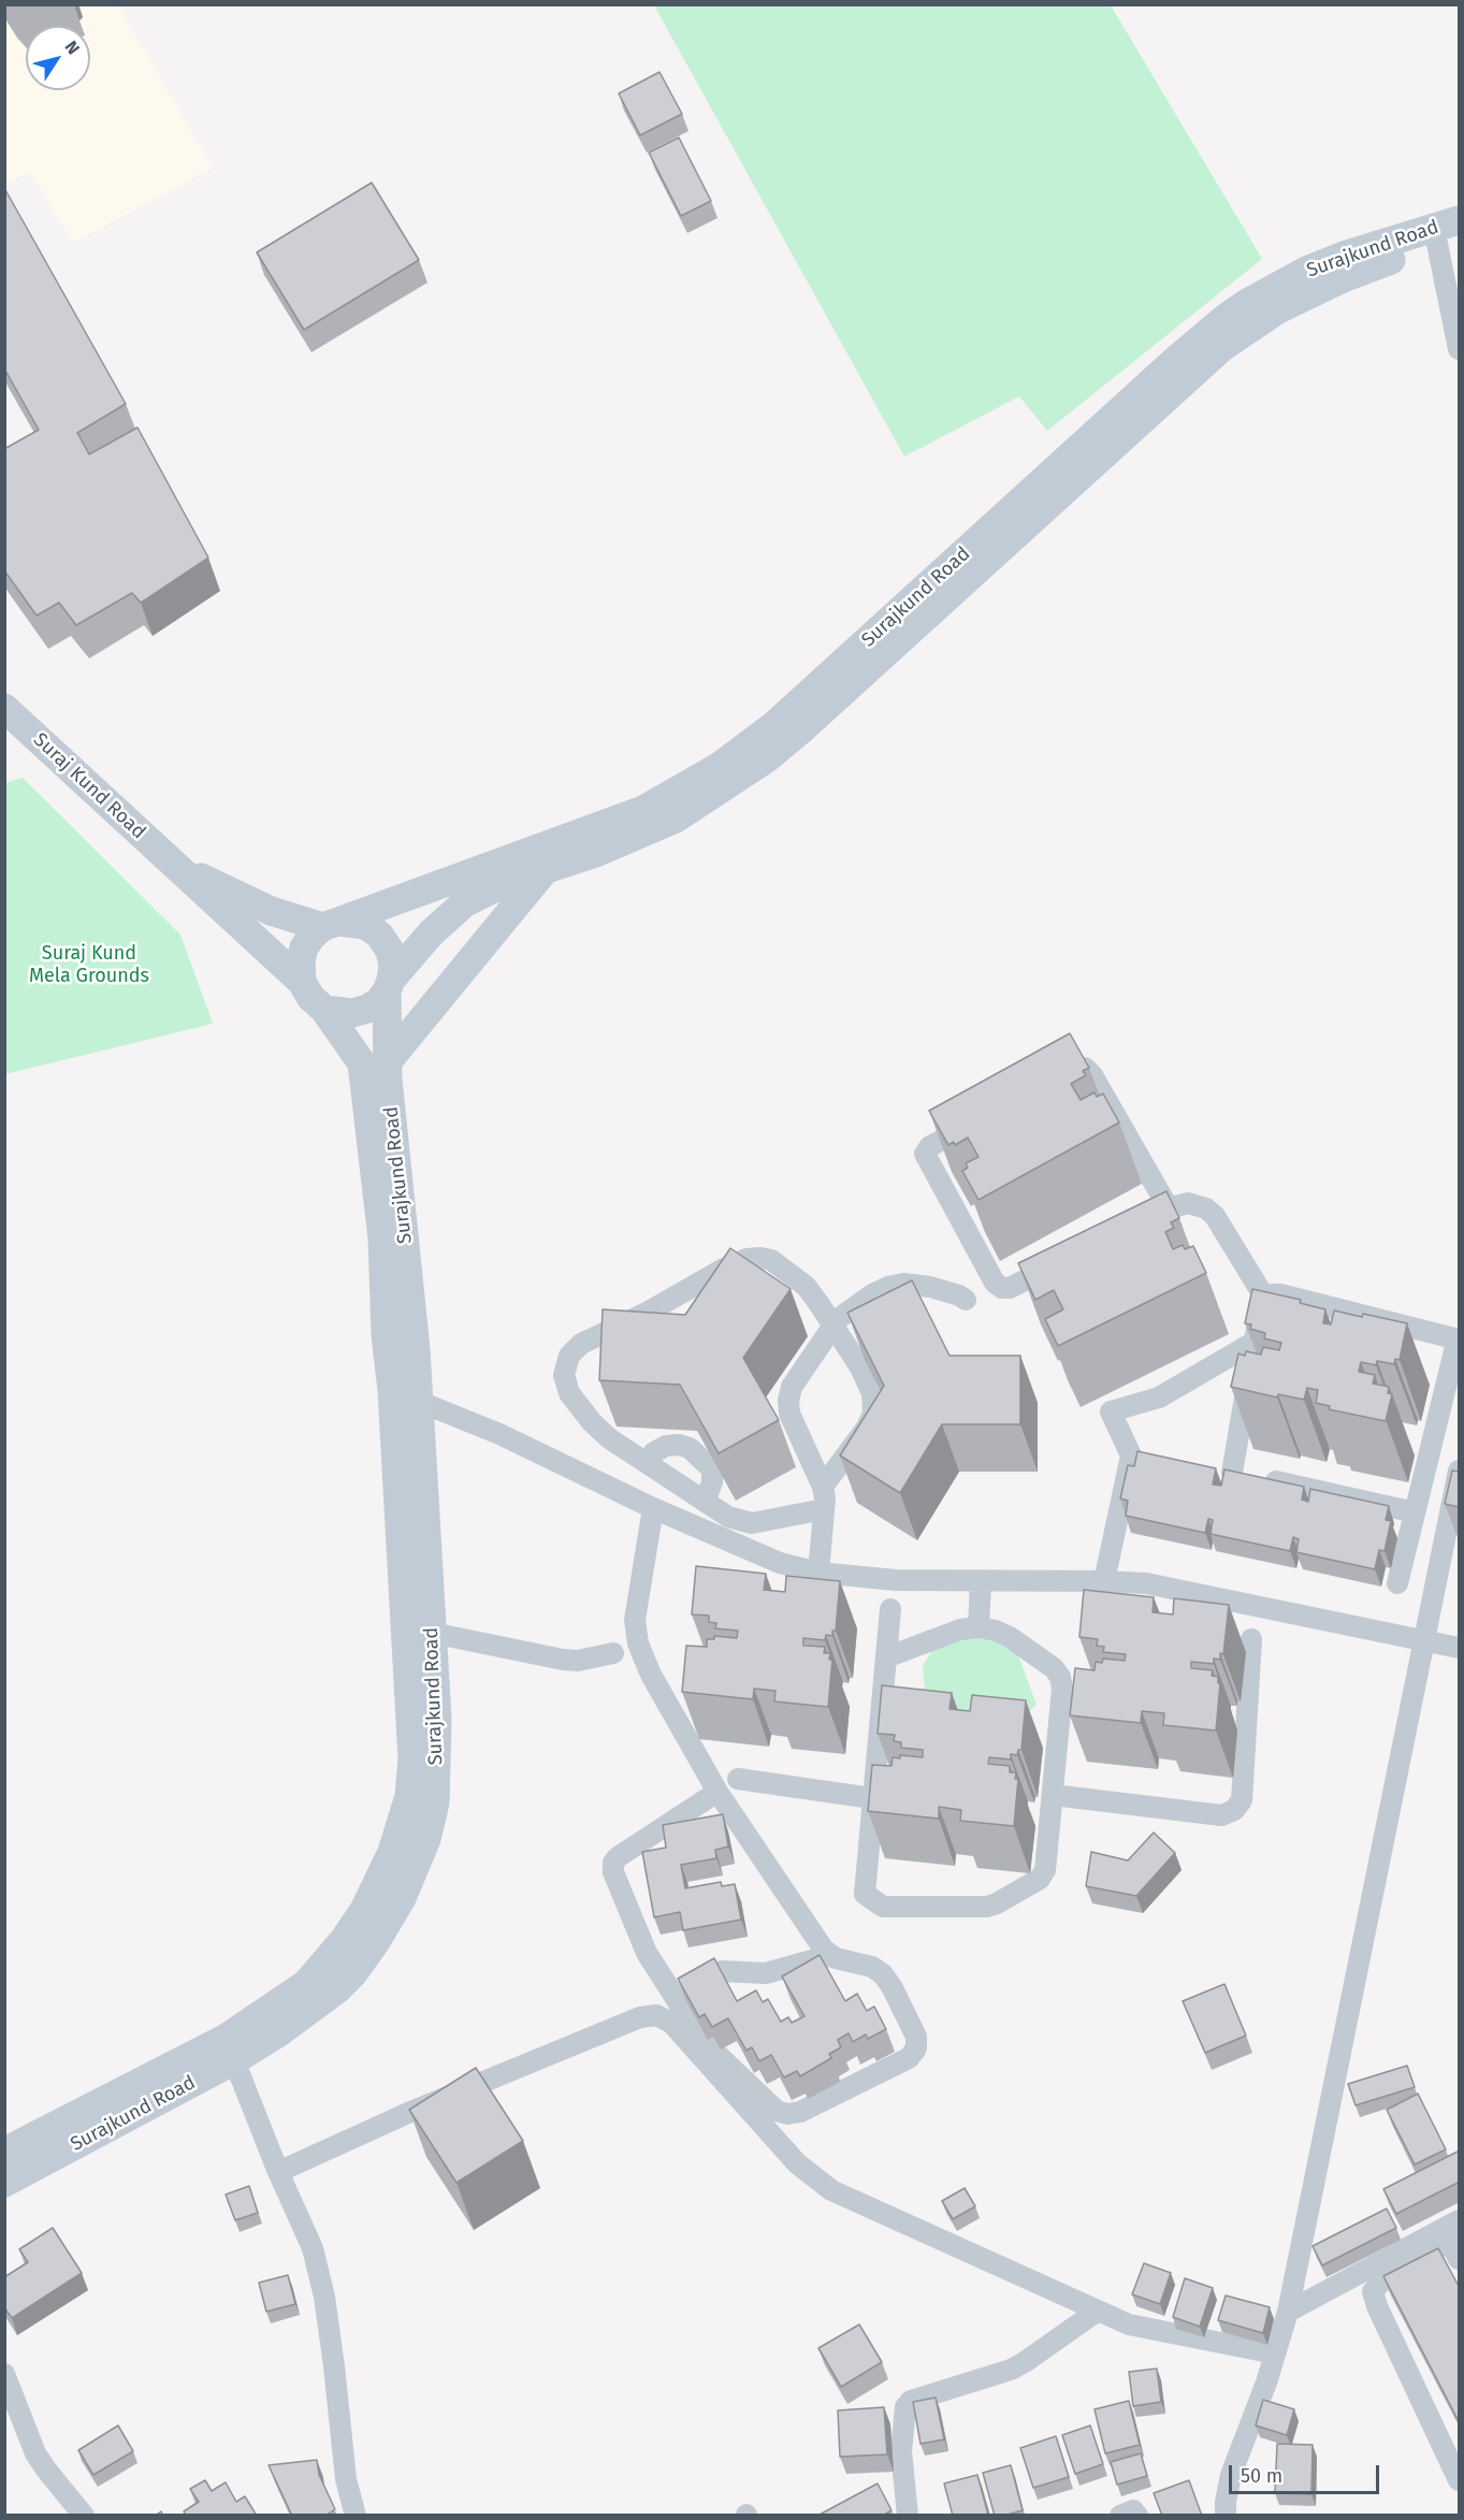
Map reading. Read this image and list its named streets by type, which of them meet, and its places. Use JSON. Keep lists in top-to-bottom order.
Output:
{
  "streets": {
    "main road": ["Surajkund Road", "Suraj Kund Road"]
  },
  "crossings": [
    ["Surajkund Road", "Suraj Kund Road"]
  ],
  "parks": ["Suraj Kund Mela Grounds"],
  "scale_bar": "50 m",
  "north": "top right"
}
